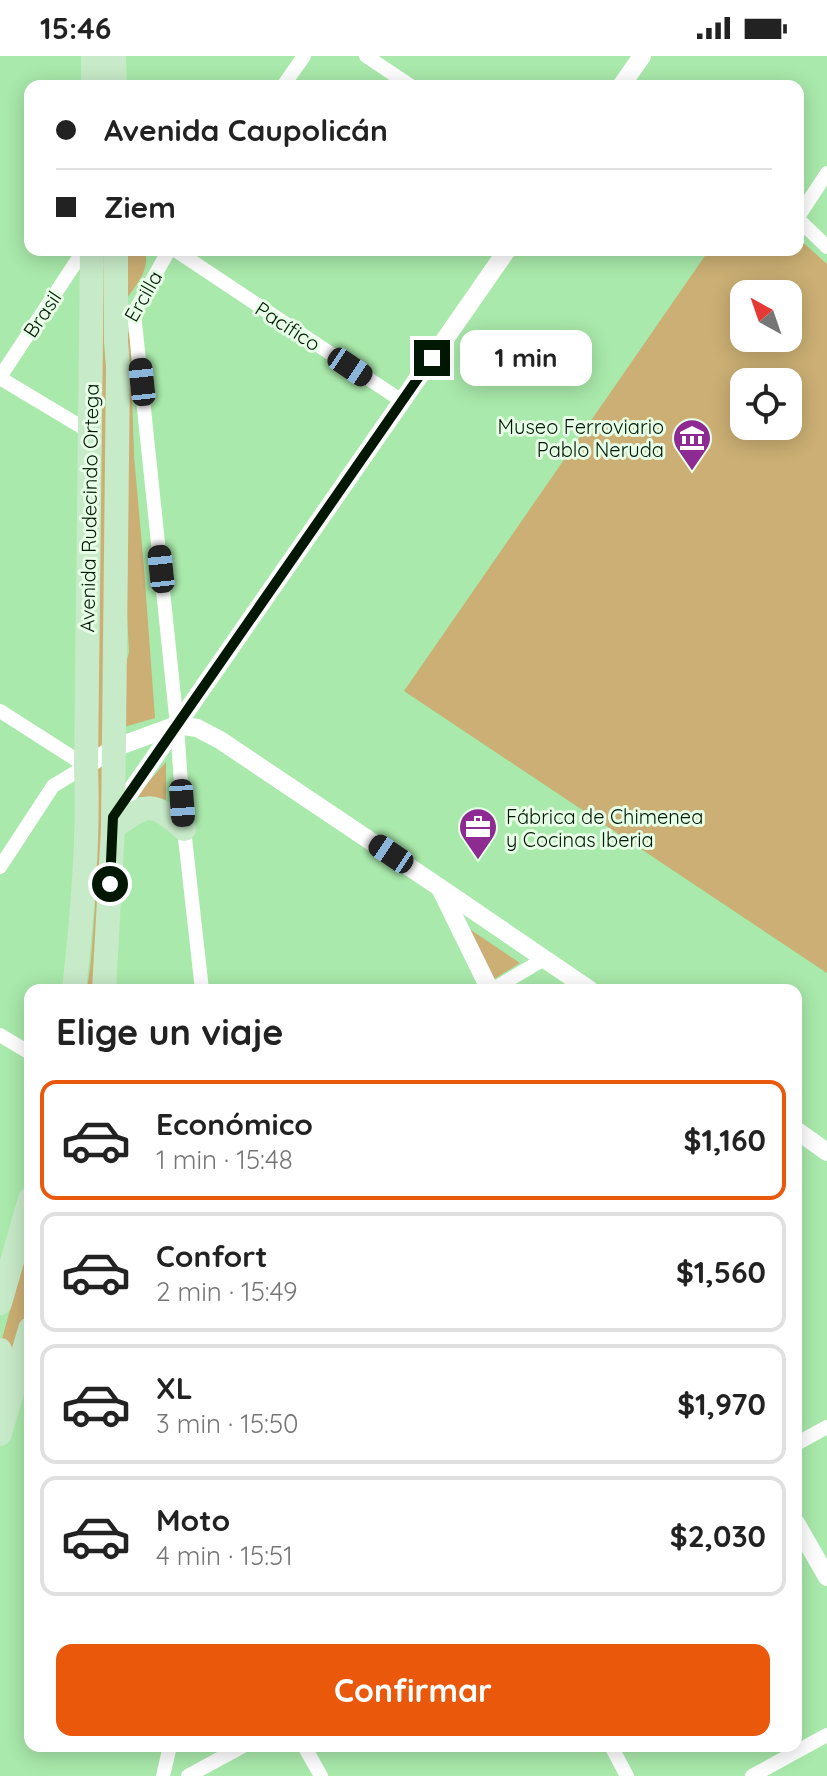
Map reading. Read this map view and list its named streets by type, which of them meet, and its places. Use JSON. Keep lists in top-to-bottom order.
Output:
{
  "streets": {
    "main road": ["Avenida Rudecindo Ortega"],
    "street": ["Ercilla", "Brasil", "Pacífico"]
  },
  "crossings": [
    ["Ercilla", "Avenida Rudecindo Ortega"]
  ],
  "places": {
    "museum": ["Museo Ferroviario Pablo Neruda"],
    "office": ["Fábrica de Chimenea y Cocinas Iberia"]
  },
  "north": "top left",
  "page": {
    "status": "15:46",
    "banner": ["Avenida Caupolicán", "Ziem"],
    "bubble": "1 min",
    "heading": "Elige un viaje",
    "list": [
      {
        "name": "Económico",
        "note": "1 min · 15:48",
        "value": "$1,160"
      },
      {
        "name": "Confort",
        "note": "2 min · 15:49",
        "value": "$1,560"
      },
      {
        "name": "XL",
        "note": "3 min · 15:50",
        "value": "$1,970"
      },
      {
        "name": "Moto",
        "note": "4 min · 15:51",
        "value": "$2,030"
      }
    ],
    "buttons": "Confirmar"
  }
}
